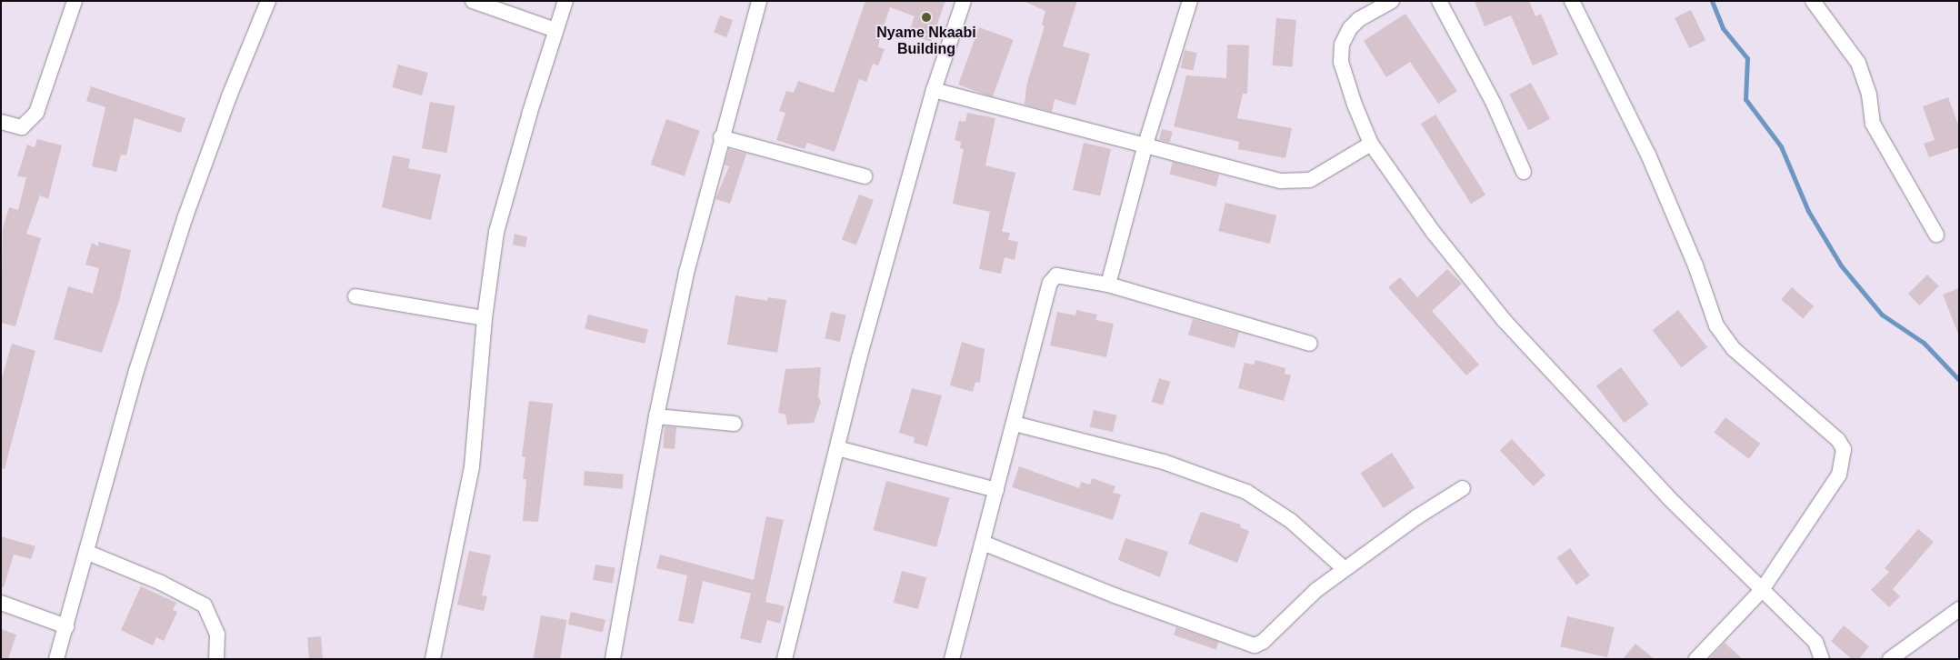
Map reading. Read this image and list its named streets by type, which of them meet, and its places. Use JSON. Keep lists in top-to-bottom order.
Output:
{
  "places": ["Nyame Nkaabi Building"]
}
